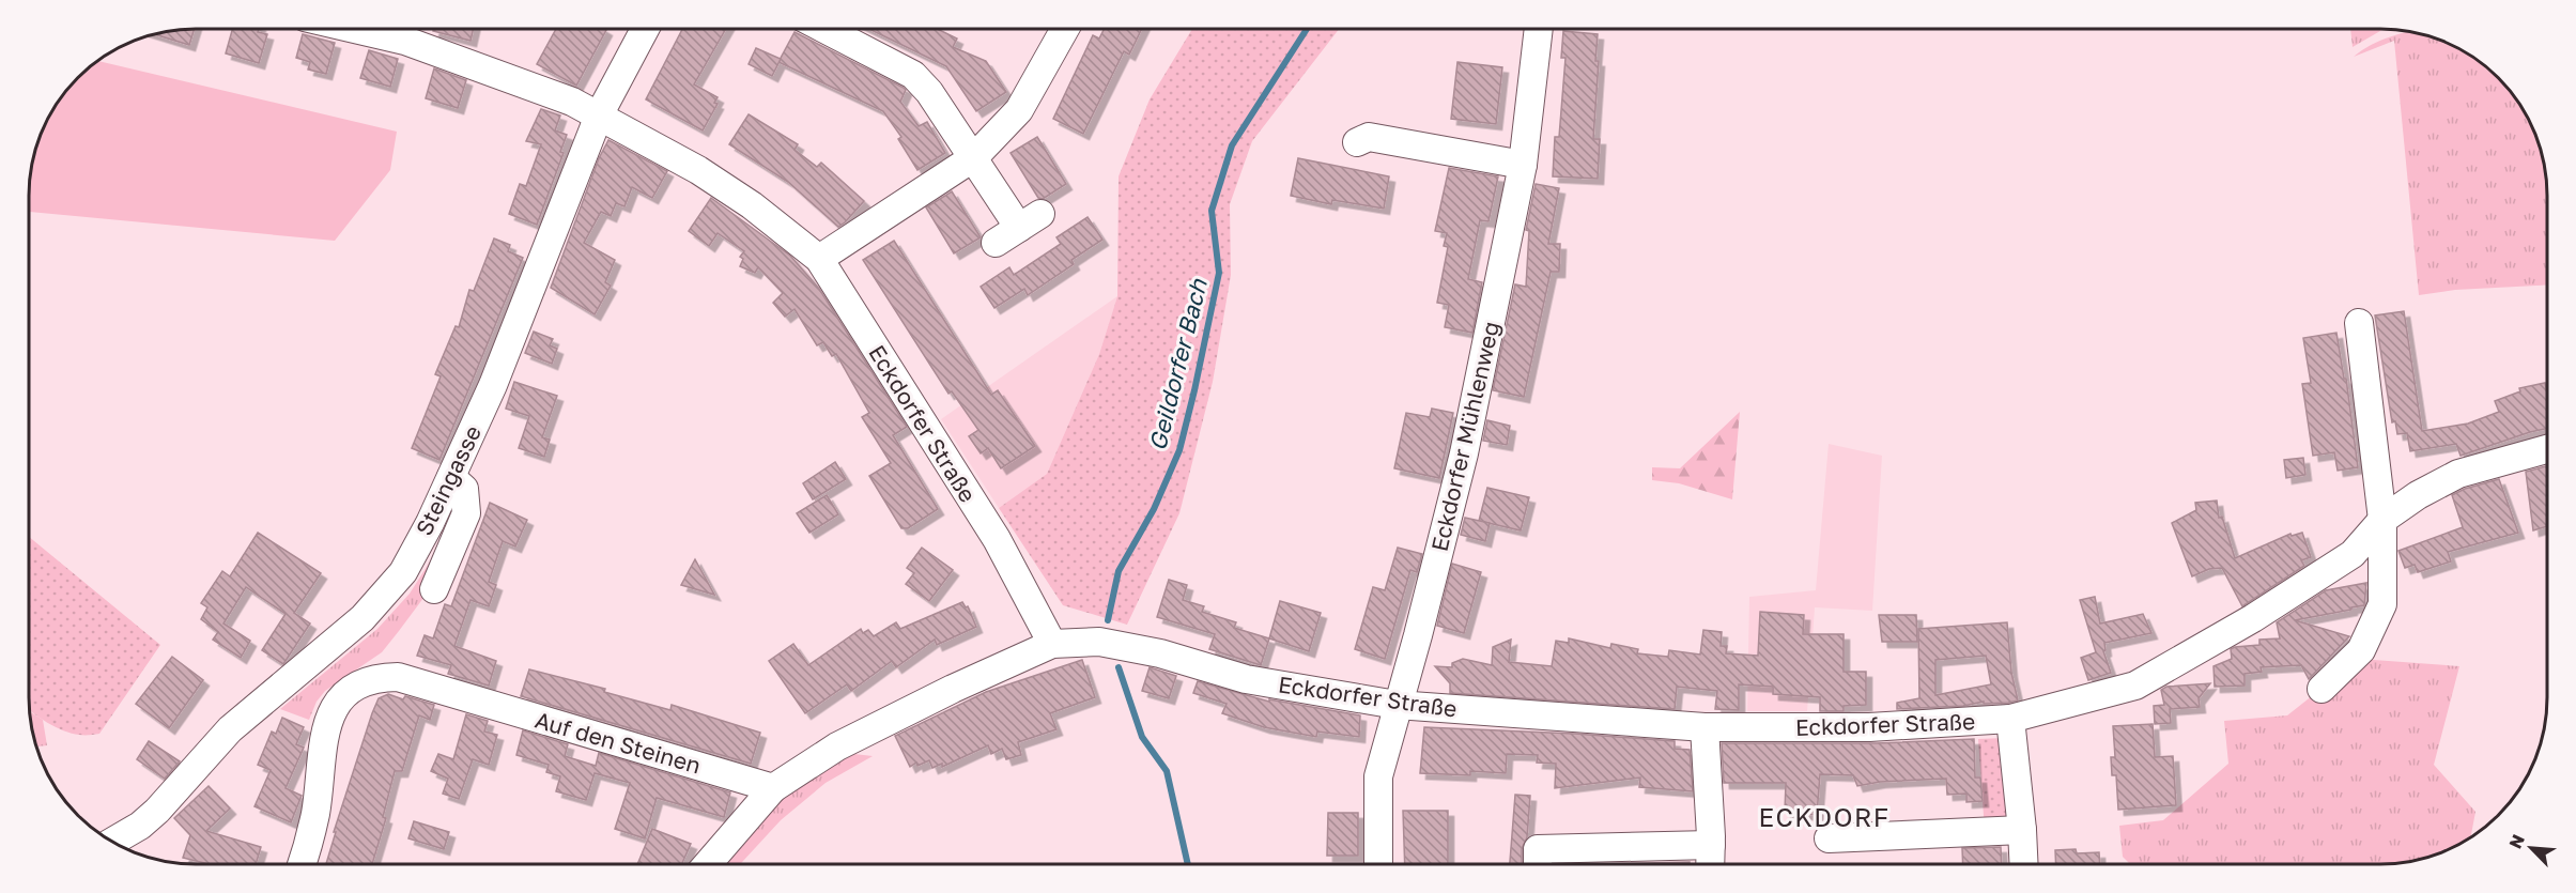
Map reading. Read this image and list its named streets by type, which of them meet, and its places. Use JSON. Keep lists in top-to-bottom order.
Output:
{
  "streets": {
    "street": [
      "Eckdorfer Straße",
      "Eckdorfer Mühlenweg",
      "Steingasse",
      "Auf den Steinen"
    ]
  },
  "crossings": [
    ["Eckdorfer Straße", "Eckdorfer Mühlenweg"],
    ["Eckdorfer Straße", "Steingasse"]
  ],
  "districts": ["ECKDORF"],
  "water": ["Geildorfer Bach"],
  "north": "top left"
}
